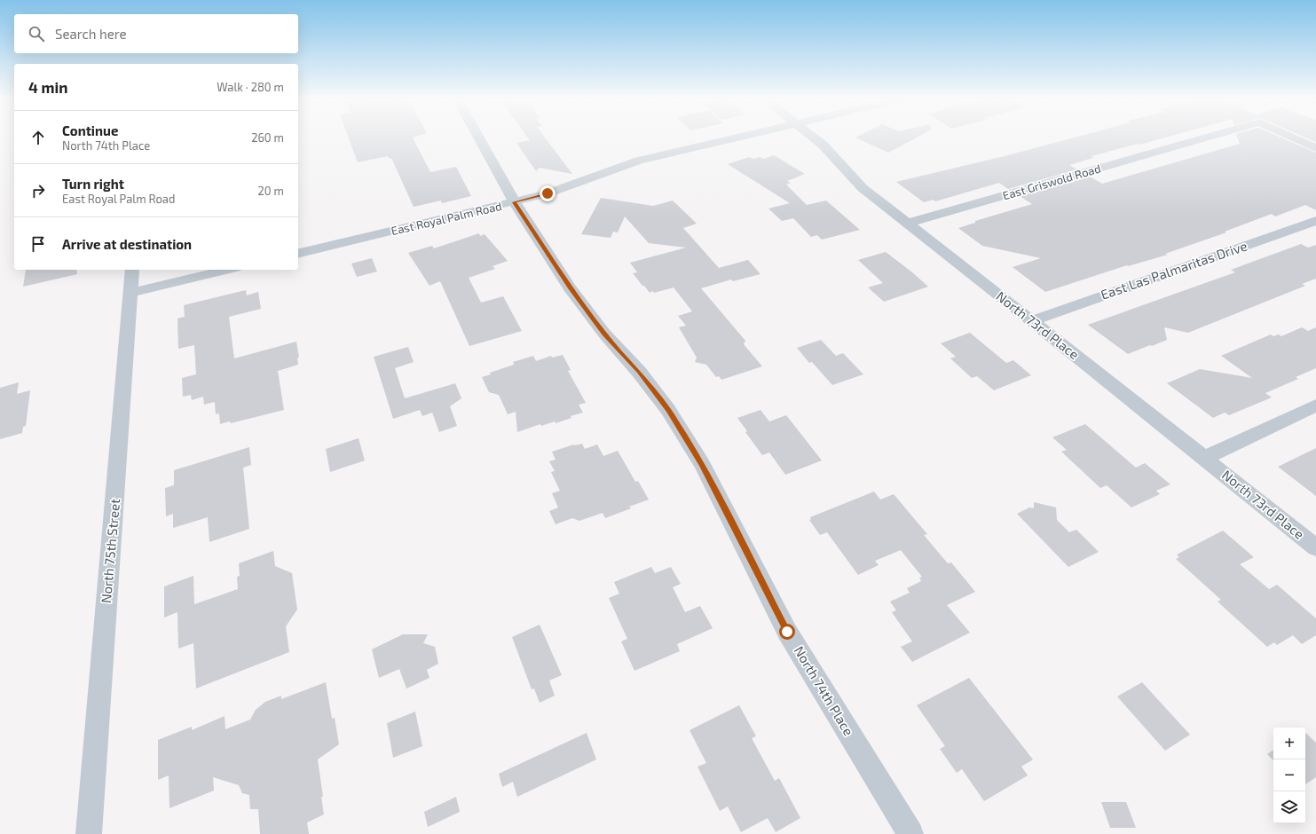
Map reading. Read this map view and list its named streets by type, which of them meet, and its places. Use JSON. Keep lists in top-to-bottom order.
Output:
{
  "streets": {
    "street": [
      "East Griswold Road",
      "East Royal Palm Road",
      "East Las Palmaritas Drive",
      "North 73rd Place",
      "North 75th Street",
      "North 74th Place"
    ]
  },
  "crossings": [
    ["East Griswold Road", "North 73rd Place"],
    ["East Royal Palm Road", "North 74th Place"],
    ["East Las Palmaritas Drive", "North 73rd Place"]
  ],
  "page": {
    "search": "Search here",
    "heading": ["4 min", "Walk · 280 m"],
    "list": [
      ["Continue", "North 74th Place", "260 m"],
      ["Turn right", "East Royal Palm Road", "20 m"],
      "Arrive at destination"
    ],
    "map_buttons": ["+", "−"]
  }
}
